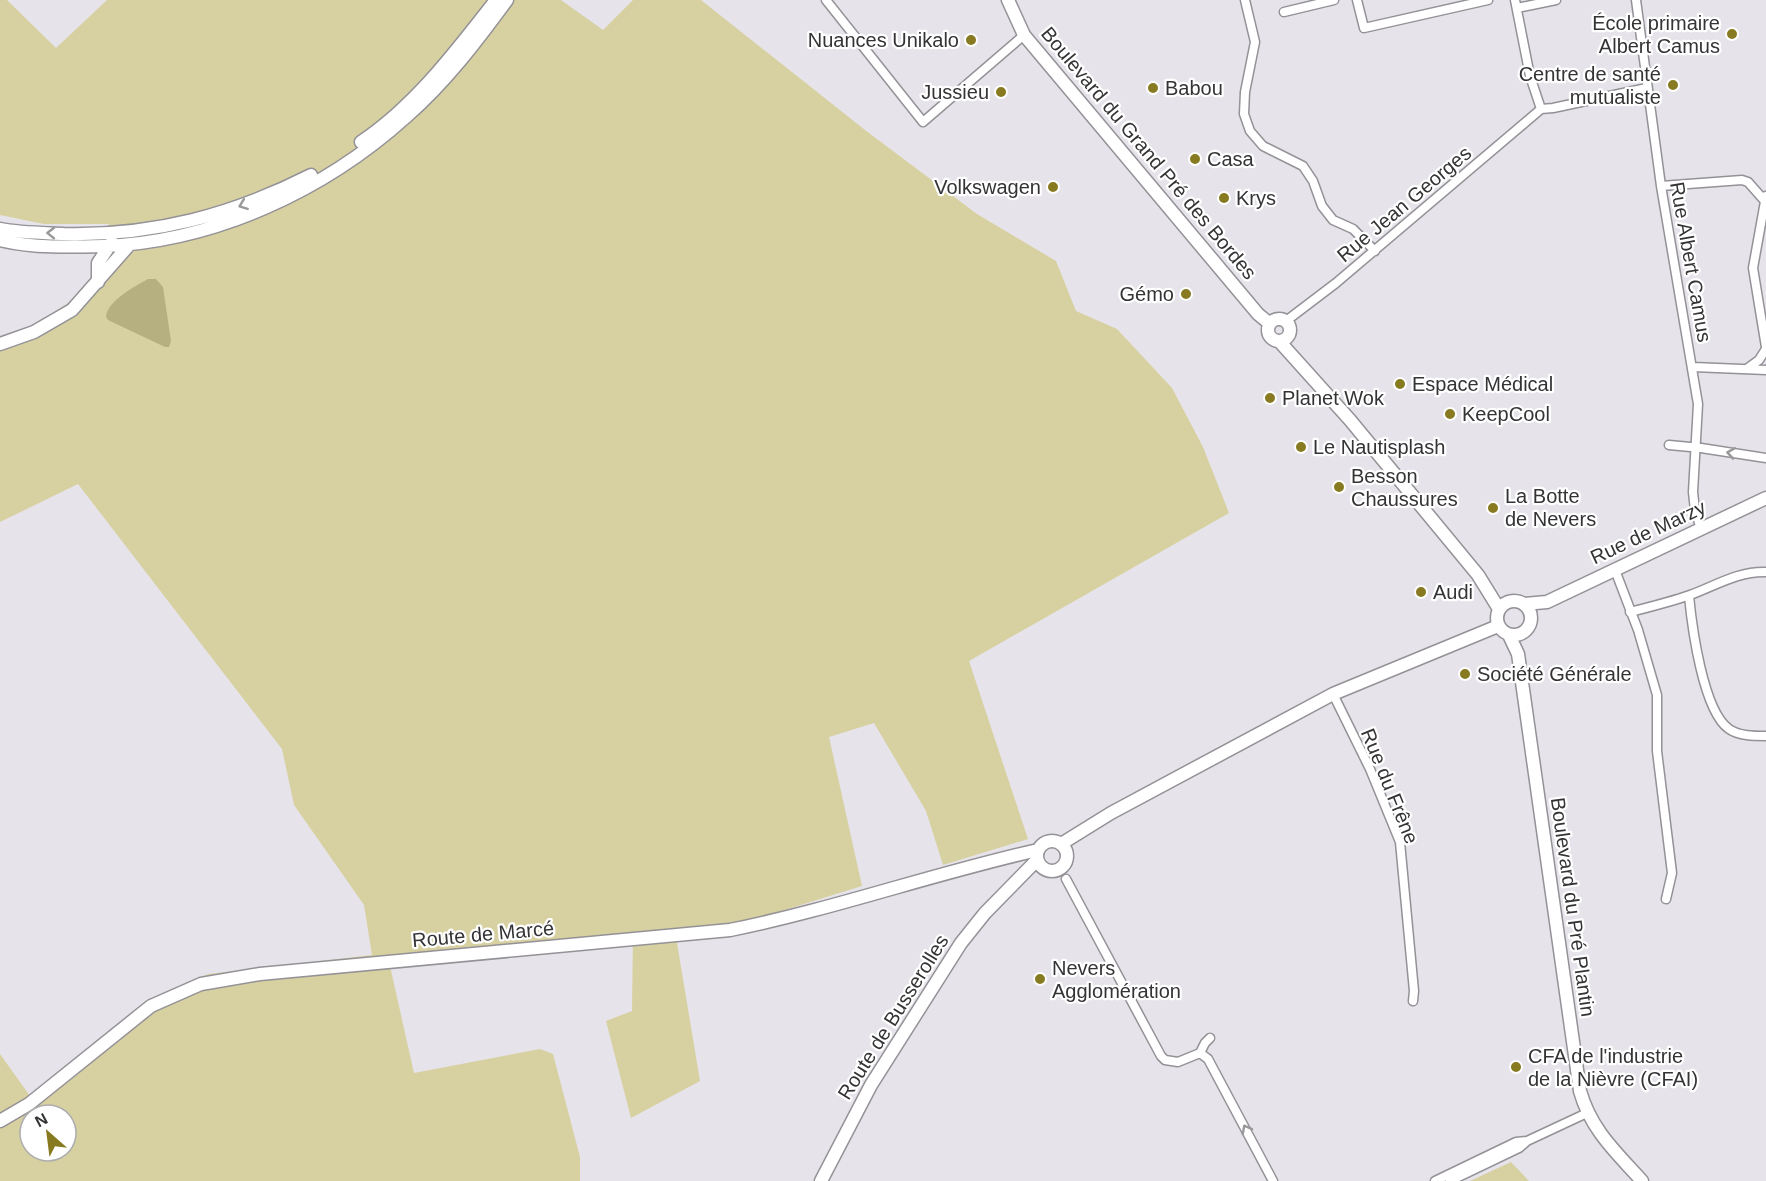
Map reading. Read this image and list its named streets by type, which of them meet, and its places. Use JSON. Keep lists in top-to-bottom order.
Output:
{
  "streets": {
    "main road": [
      "Boulevard du Grand Pré des Bordes",
      "Rue de Marzy",
      "Boulevard du Pré Plantin",
      "Route de Marcé",
      "Route de Busserolles"
    ],
    "street": ["Rue Jean Georges", "Rue Albert Camus", "Rue du Frêne"]
  },
  "crossings": [
    ["Boulevard du Grand Pré des Bordes", "Rue Jean Georges"],
    ["Rue Albert Camus", "Rue de Marzy"],
    ["Rue de Marzy", "Boulevard du Pré Plantin"],
    ["Route de Marcé", "Route de Busserolles"]
  ],
  "places": [
    "École primaire Albert Camus",
    "Nuances Unikalo",
    "Centre de santé mutualiste",
    "Babou",
    "Jussieu",
    "Casa",
    "Volkswagen",
    "Krys",
    "Gémo",
    "Espace Médical",
    "Planet Wok",
    "KeepCool",
    "Le Nautisplash",
    "Besson Chaussures",
    "La Botte de Nevers",
    "Audi",
    "Société Générale",
    "Nevers Agglomération",
    "CFA de l'industrie de la Nièvre (CFAI)"
  ],
  "north": "top left"
}
